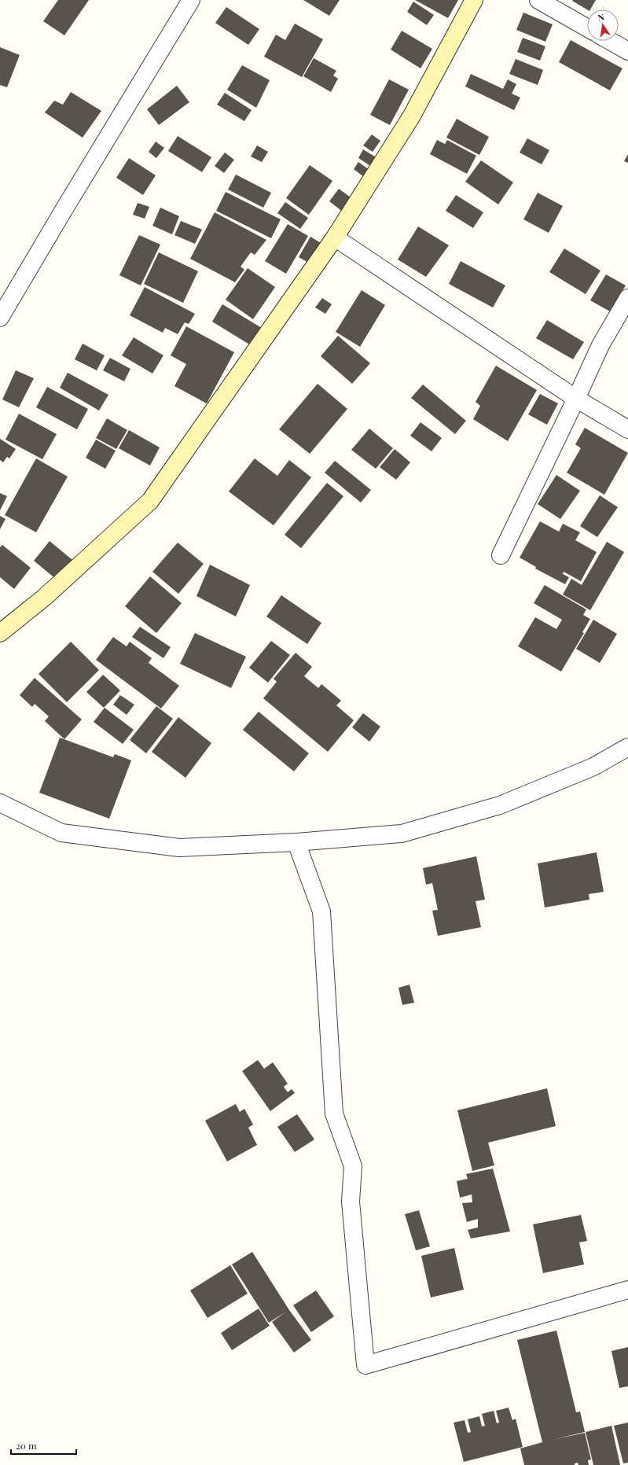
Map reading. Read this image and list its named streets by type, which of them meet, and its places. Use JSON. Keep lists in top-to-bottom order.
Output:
{
  "scale_bar": "20 m",
  "north": "top"
}
